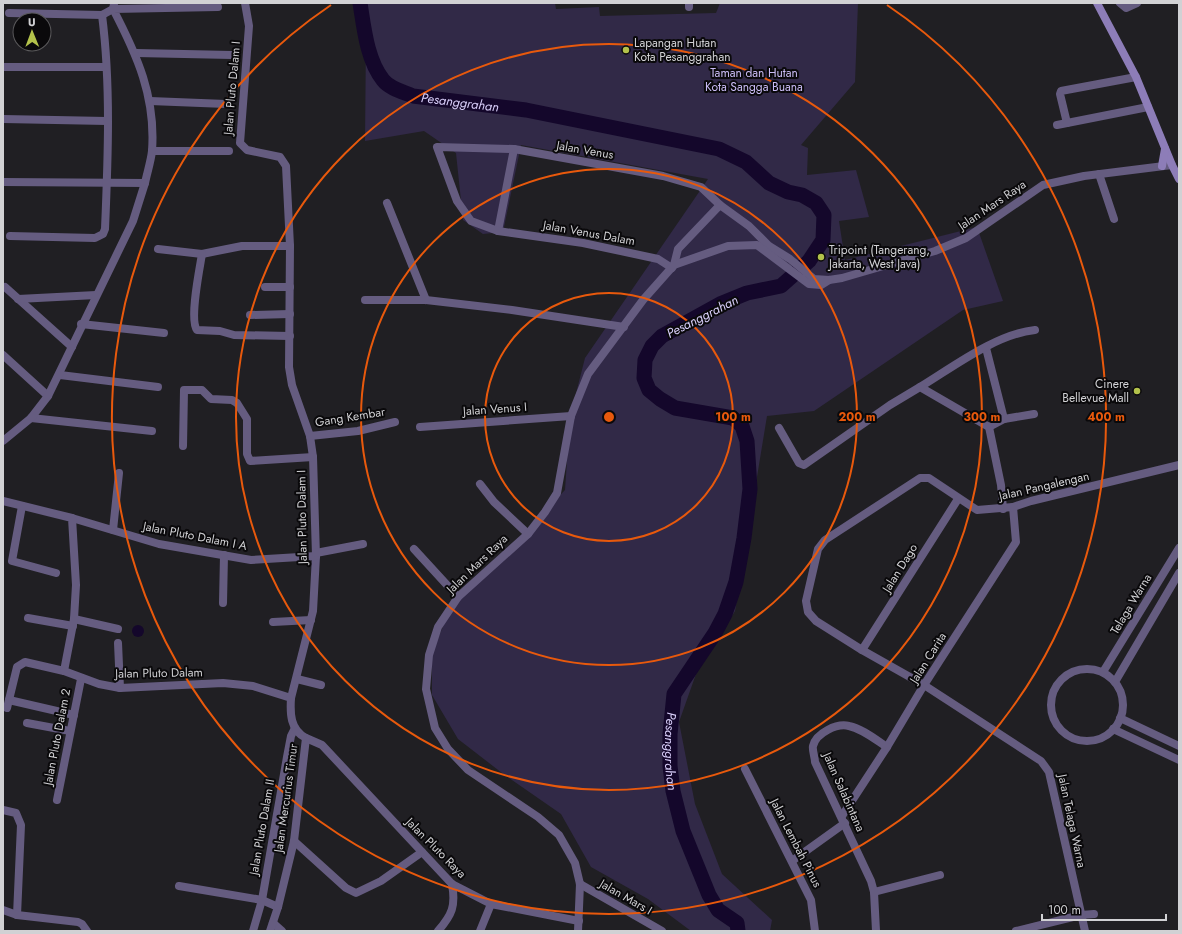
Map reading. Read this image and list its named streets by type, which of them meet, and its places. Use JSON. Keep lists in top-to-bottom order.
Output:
{
  "streets": {
    "street": [
      "Jalan Pluto Dalam I",
      "Jalan Venus",
      "Jalan Mars Raya",
      "Jalan Venus Dalam",
      "Jalan Venus I",
      "Gang Kembar",
      "Jalan Pangalengan",
      "Jalan Pluto Dalam I A",
      "Jalan Dago",
      "Telaga Warna",
      "Jalan Carita",
      "Jalan Pluto Dalam",
      "Jalan Pluto Dalam 2",
      "Jalan Salabintana",
      "Jalan Mercurius Timur",
      "Jalan Telaga Warna",
      "Jalan Pluto Dalam II",
      "Jalan Lembah Pinus",
      "Jalan Pluto Raya",
      "Jalan Mars I"
    ]
  },
  "crossings": [
    ["Jalan Pluto Dalam I", "Gang Kembar"],
    ["Jalan Pluto Dalam I", "Jalan Pluto Dalam I A"],
    ["Jalan Pluto Dalam I", "Jalan Pluto Dalam"],
    ["Jalan Venus", "Jalan Mars Raya"],
    ["Jalan Venus", "Jalan Venus Dalam"],
    ["Jalan Mars Raya", "Jalan Venus Dalam"],
    ["Jalan Mars Raya", "Jalan Venus I"],
    ["Jalan Mars Raya", "Jalan Pluto Raya"],
    ["Jalan Mars Raya", "Jalan Mars I"],
    ["Jalan Pangalengan", "Jalan Dago"],
    ["Jalan Pangalengan", "Jalan Carita"],
    ["Jalan Pangalengan", "Jalan Telaga Warna"],
    ["Jalan Dago", "Jalan Telaga Warna"],
    ["Jalan Carita", "Jalan Salabintana"],
    ["Jalan Carita", "Jalan Telaga Warna"],
    ["Jalan Carita", "Jalan Lembah Pinus"],
    ["Jalan Pluto Dalam", "Jalan Pluto Dalam 2"],
    ["Jalan Mercurius Timur", "Jalan Pluto Raya"]
  ],
  "water": ["Pesanggrahan"],
  "parks": ["Taman dan Hutan Kota Sangga Buana"],
  "places": ["Lapangan Hutan Kota Pesanggrahan", "Tripoint (Tangerang, Jakarta, West Java)", "Cinere Bellevue Mall"],
  "scale_bar": "100 m",
  "north": "top",
  "rings": [
    "100 m",
    "200 m",
    "300 m",
    "400 m"
  ]
}
